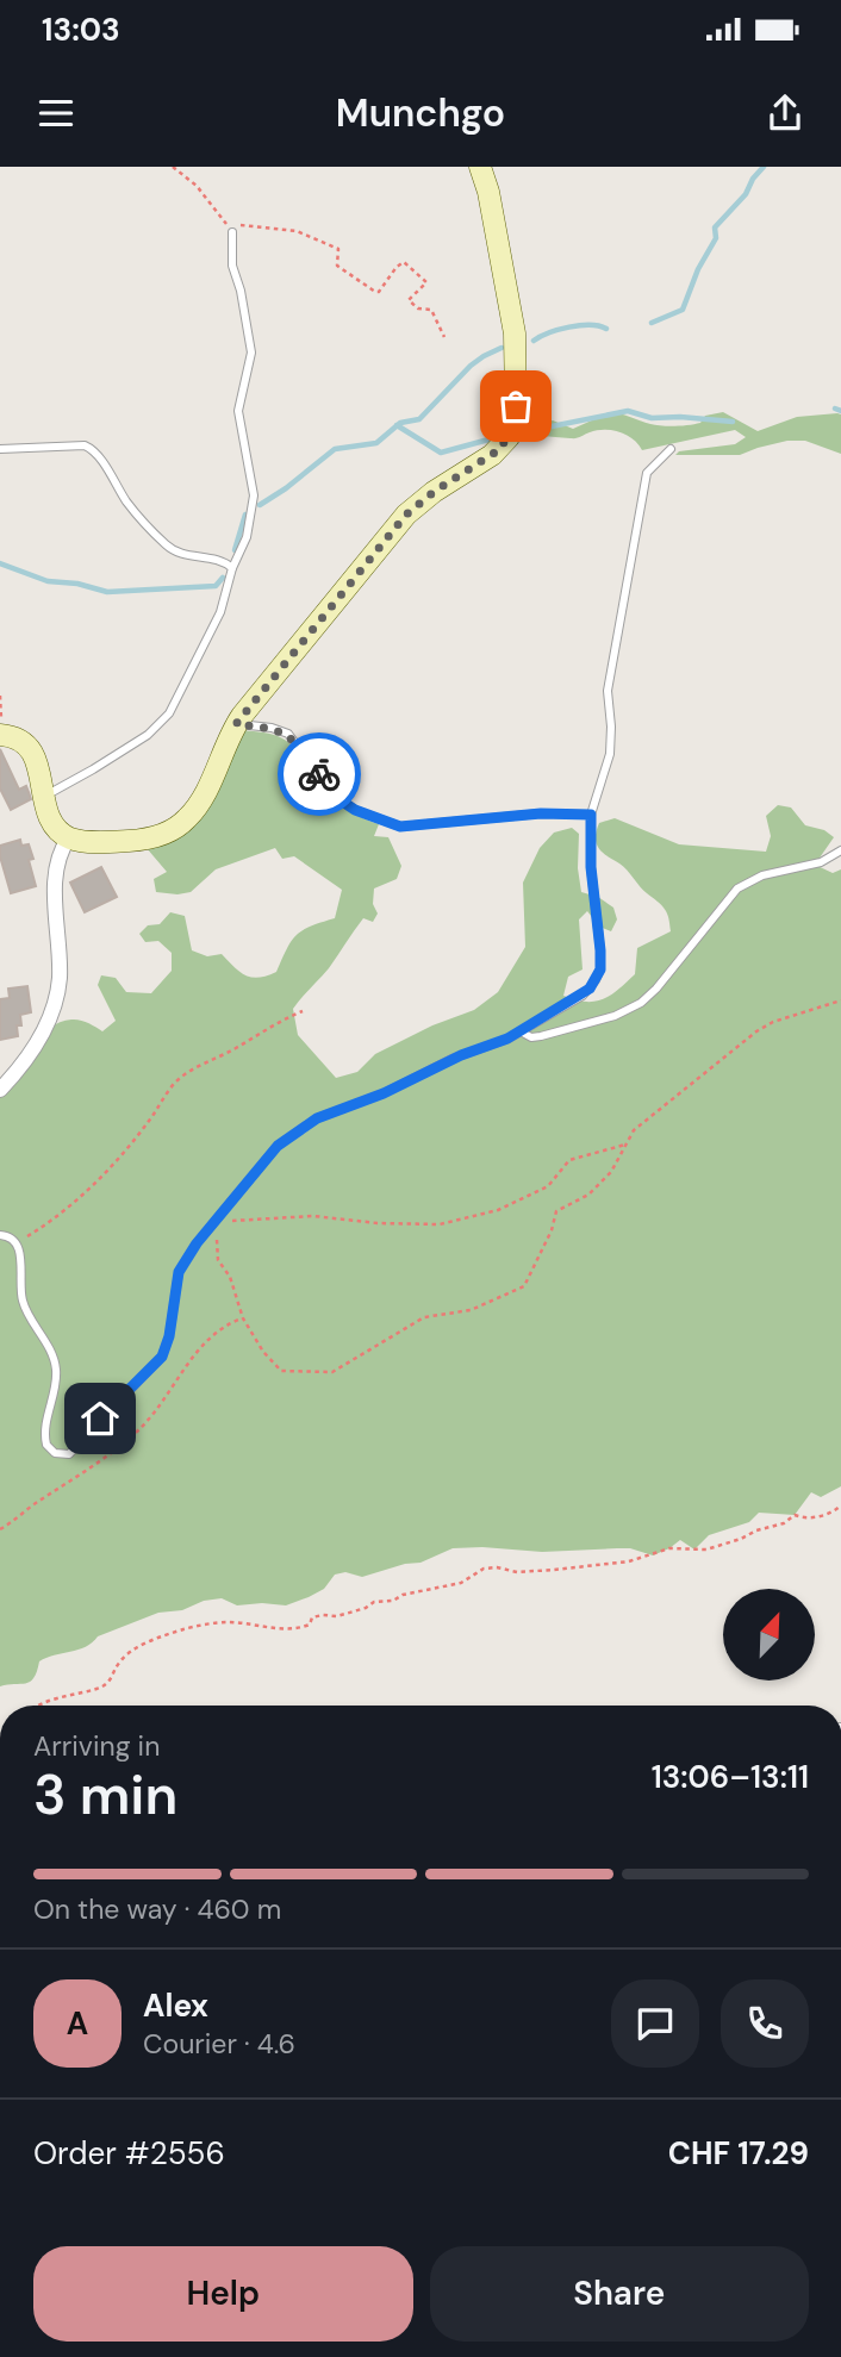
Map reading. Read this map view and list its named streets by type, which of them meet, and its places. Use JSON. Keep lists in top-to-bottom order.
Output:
{
  "north": "top right",
  "page": {
    "status": "13:03",
    "header": "Munchgo",
    "heading": ["3 min", "Arriving in", "13:06–13:11"],
    "panel": [
      "Alex",
      "Courier · 4.6",
      "Order #2556",
      "CHF 17.29"
    ],
    "bar": "On the way · 460 m",
    "round": "A",
    "buttons": ["Help", "Share"]
  }
}
